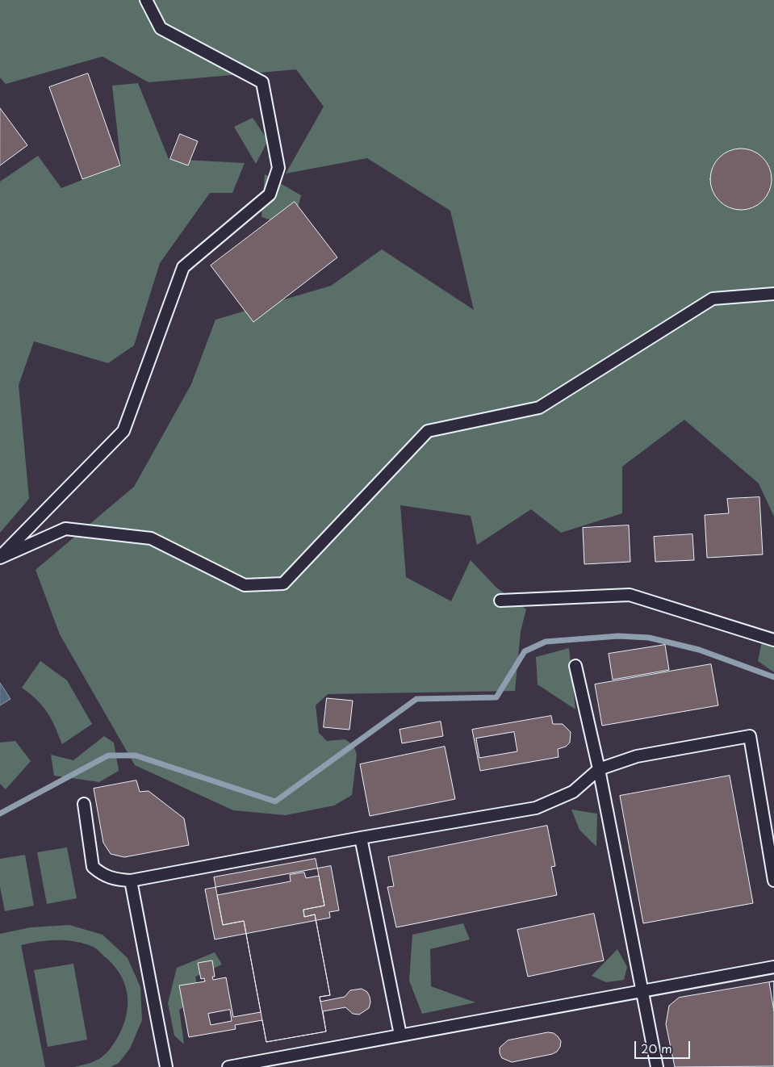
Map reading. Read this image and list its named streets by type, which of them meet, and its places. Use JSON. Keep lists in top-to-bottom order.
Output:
{
  "scale_bar": "20 m"
}
